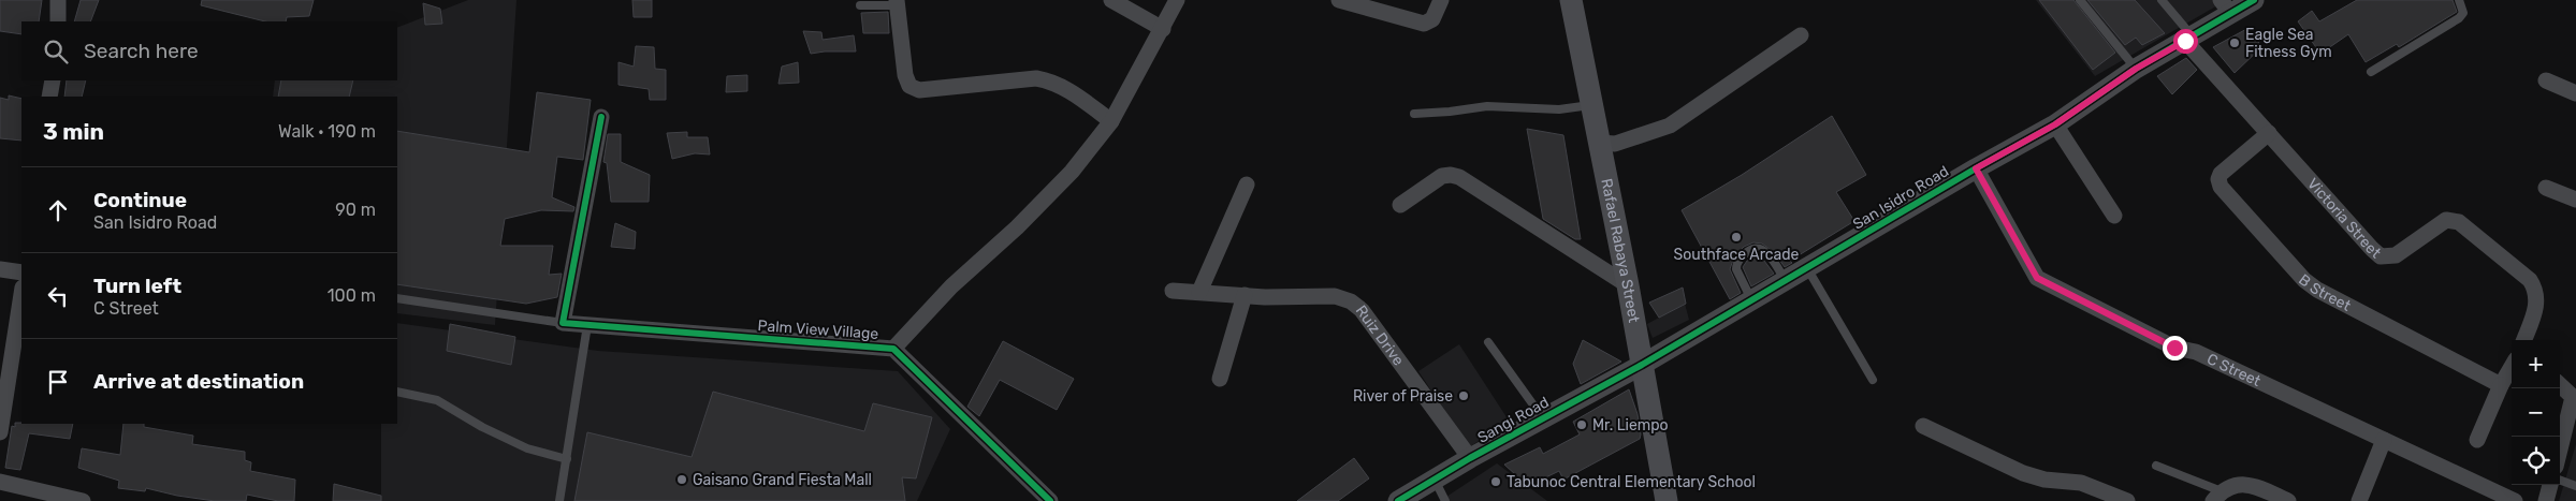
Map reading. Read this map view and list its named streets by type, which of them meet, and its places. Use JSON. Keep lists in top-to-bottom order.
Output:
{
  "streets": {
    "main road": ["Rafael Rabaya Street"],
    "street": [
      "San Isidro Road",
      "Victoria Street",
      "B Street",
      "Palm View Village",
      "Ruiz Drive",
      "C Street",
      "Sangi Road"
    ]
  },
  "crossings": [
    ["San Isidro Road", "Victoria Street"],
    ["San Isidro Road", "Rafael Rabaya Street"],
    ["San Isidro Road", "C Street"],
    ["San Isidro Road", "Sangi Road"],
    ["Victoria Street", "B Street"],
    ["Rafael Rabaya Street", "Sangi Road"],
    ["Ruiz Drive", "Sangi Road"]
  ],
  "places": [
    "Eagle Sea Fitness Gym",
    "Southface Arcade",
    "River of Praise",
    "Mr. Liempo",
    "Gaisano Grand Fiesta Mall",
    "Tabunoc Central Elementary School"
  ],
  "page": {
    "search": "Search here",
    "heading": ["3 min", "Walk · 190 m"],
    "list": [
      ["Continue", "San Isidro Road", "90 m"],
      ["Turn left", "C Street", "100 m"],
      "Arrive at destination"
    ],
    "map_buttons": ["+", "−"]
  }
}
